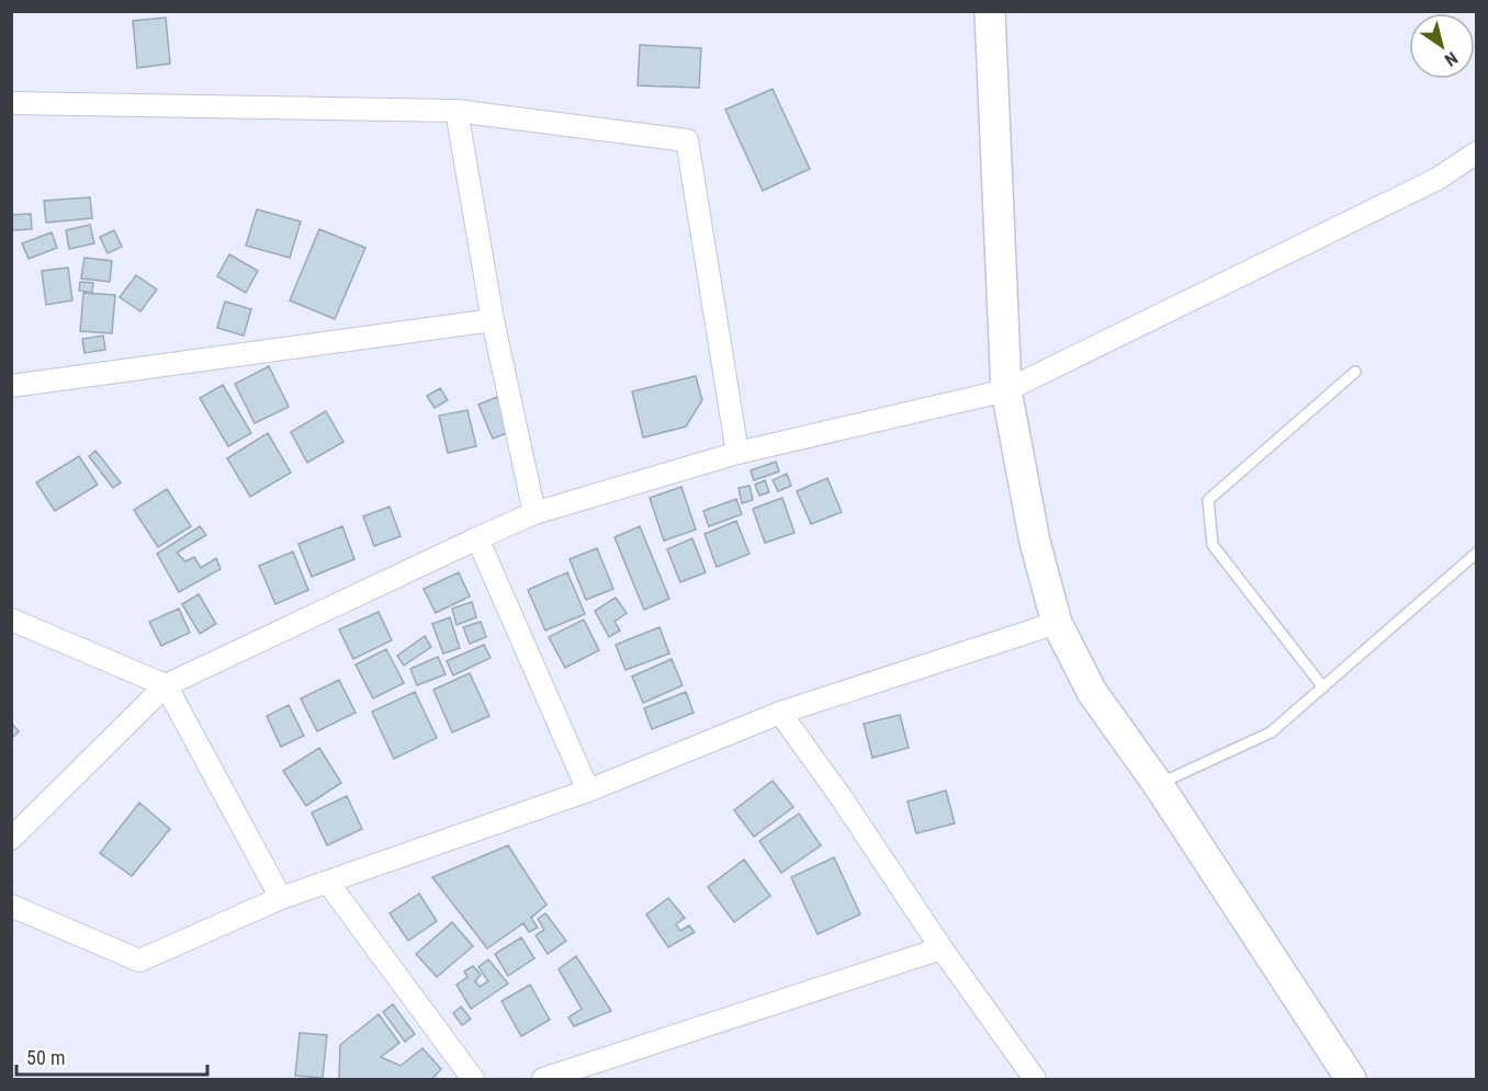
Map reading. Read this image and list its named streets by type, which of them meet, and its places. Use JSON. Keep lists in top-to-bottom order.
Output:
{
  "scale_bar": "50 m",
  "north": "bottom right"
}
